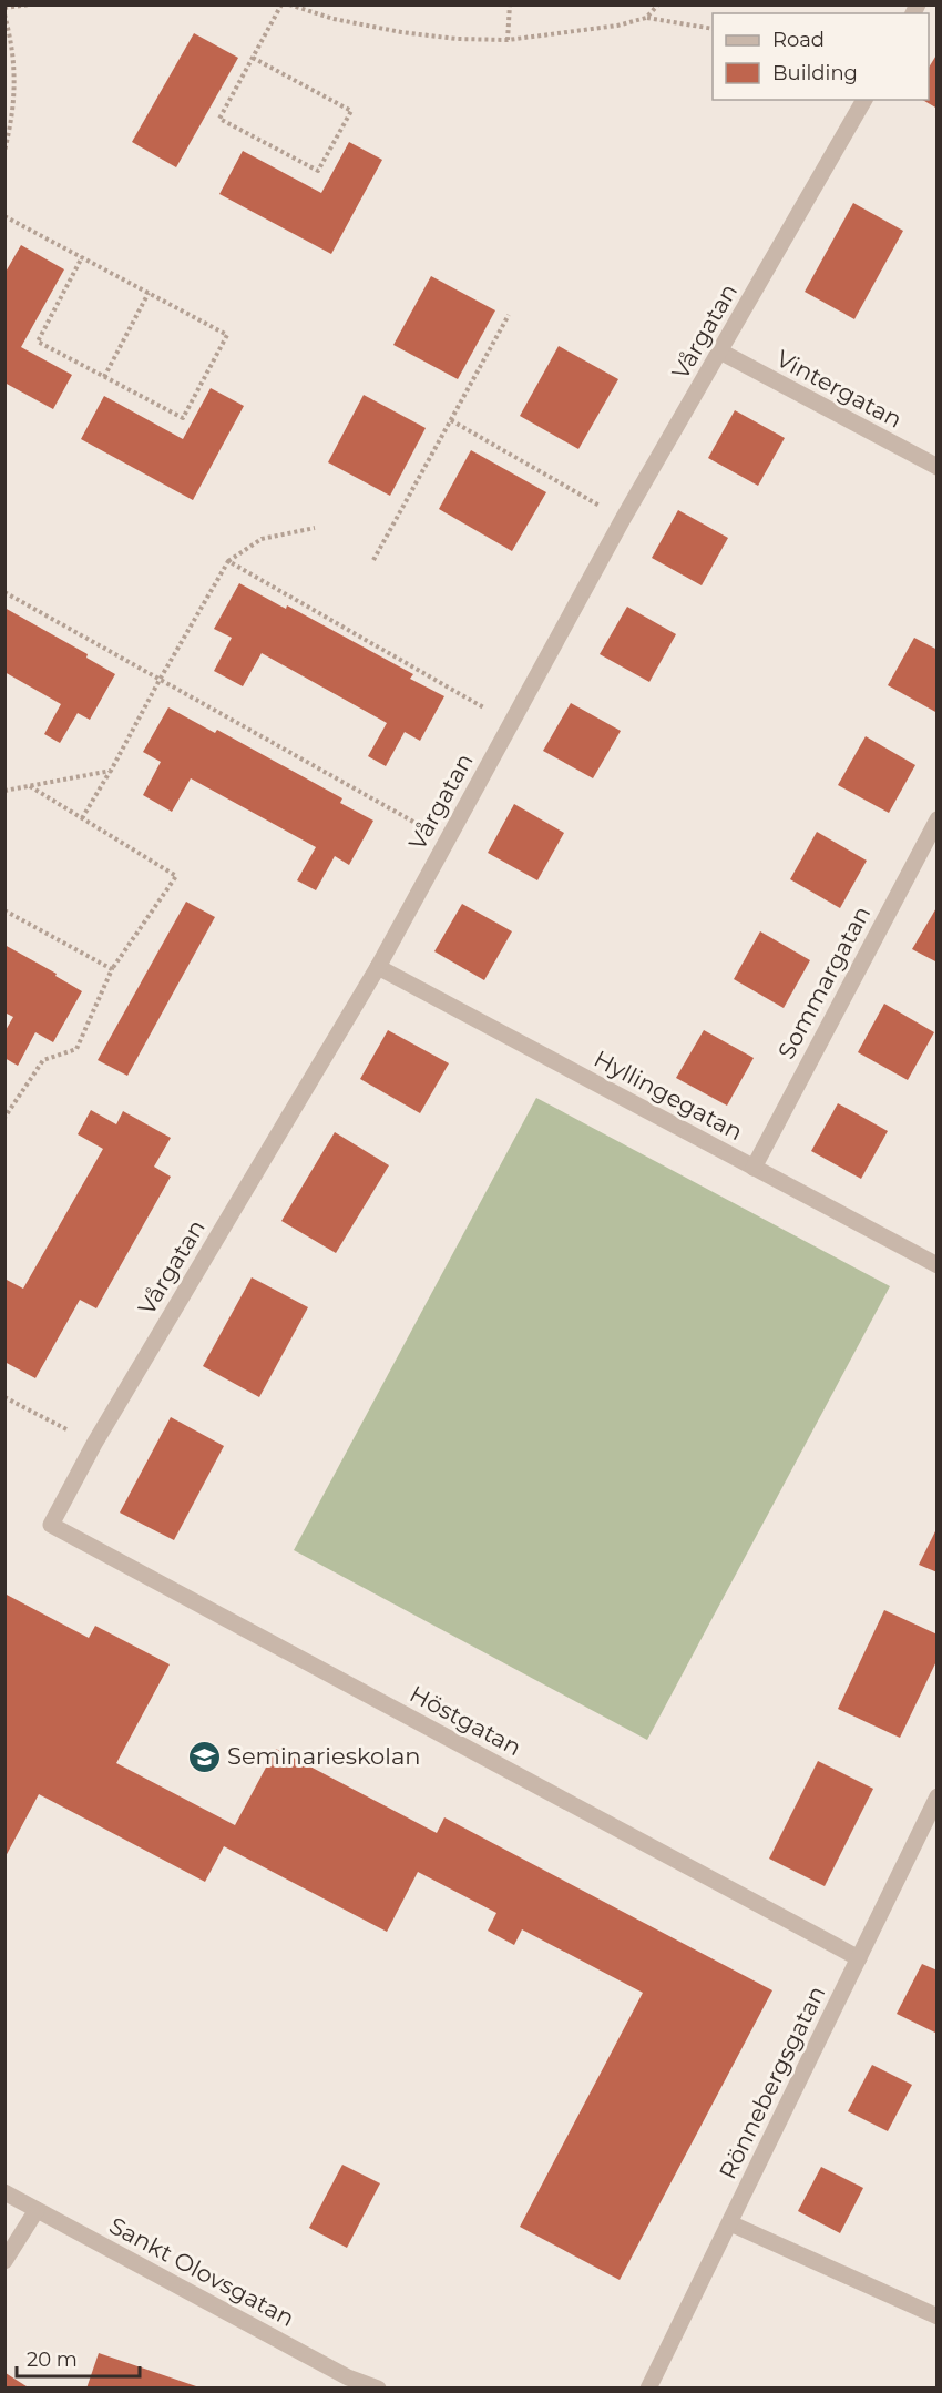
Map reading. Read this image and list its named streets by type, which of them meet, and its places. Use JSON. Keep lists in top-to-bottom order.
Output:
{
  "streets": {
    "street": [
      "Vårgatan",
      "Vintergatan",
      "Sommargatan",
      "Hyllingegatan",
      "Höstgatan",
      "Rönnebergsgatan",
      "Sankt Olovsgatan"
    ]
  },
  "crossings": [
    ["Vårgatan", "Vintergatan"],
    ["Vårgatan", "Hyllingegatan"],
    ["Vårgatan", "Höstgatan"],
    ["Sommargatan", "Hyllingegatan"],
    ["Höstgatan", "Rönnebergsgatan"]
  ],
  "places": {
    "school or university": ["Seminarieskolan"]
  },
  "legend": ["Road", "Building"],
  "scale_bar": "20 m"
}
